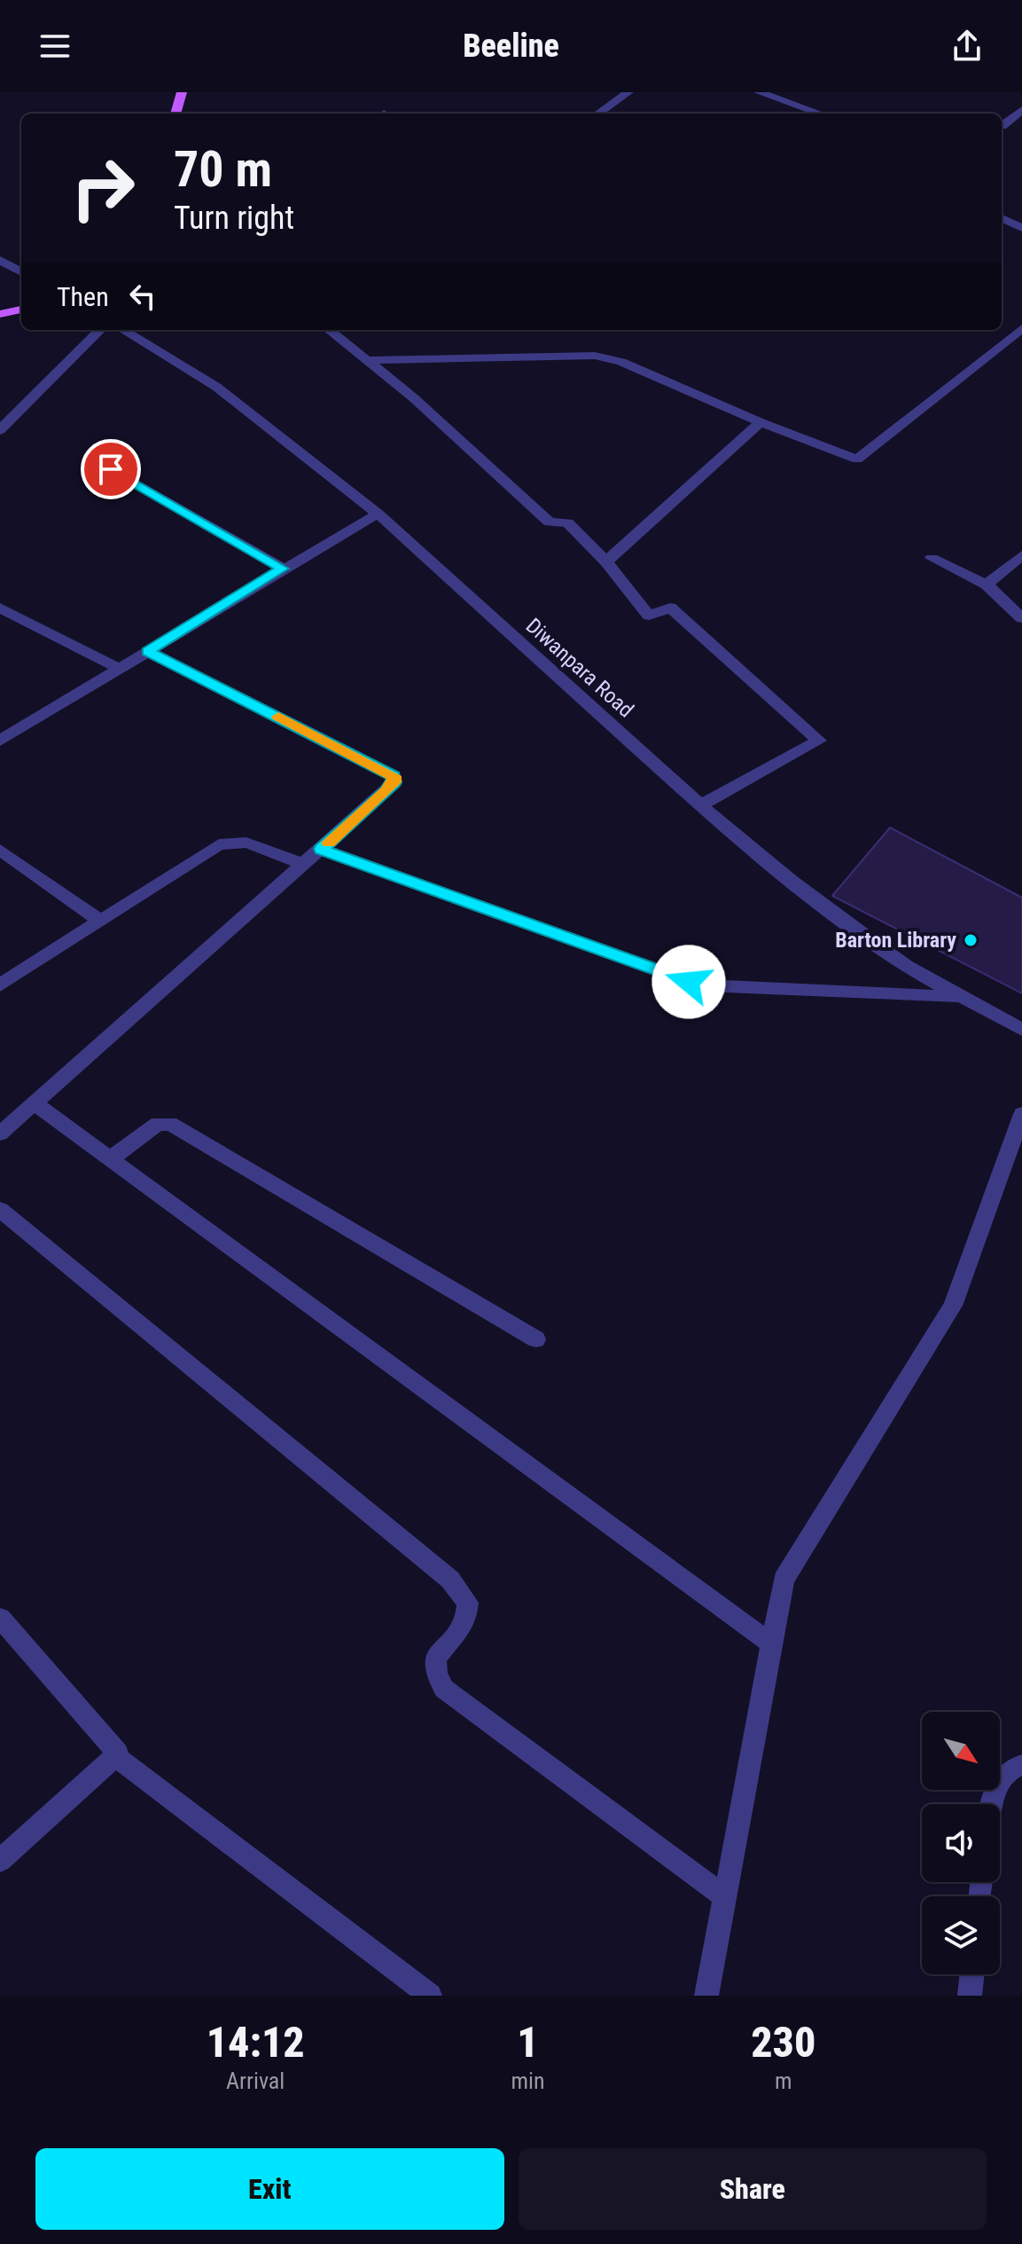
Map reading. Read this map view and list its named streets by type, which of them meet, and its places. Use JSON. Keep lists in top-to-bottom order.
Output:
{
  "streets": {
    "street": ["Diwanpara Road"]
  },
  "places": ["Barton Library"],
  "north": "bottom right",
  "page": {
    "header": "Beeline",
    "turn": ["70 m", "Turn right"],
    "then": "Then",
    "eta": [
      "14:12",
      "Arrival",
      "1",
      "min",
      "230",
      "m"
    ],
    "buttons": ["Exit", "Share"]
  }
}
